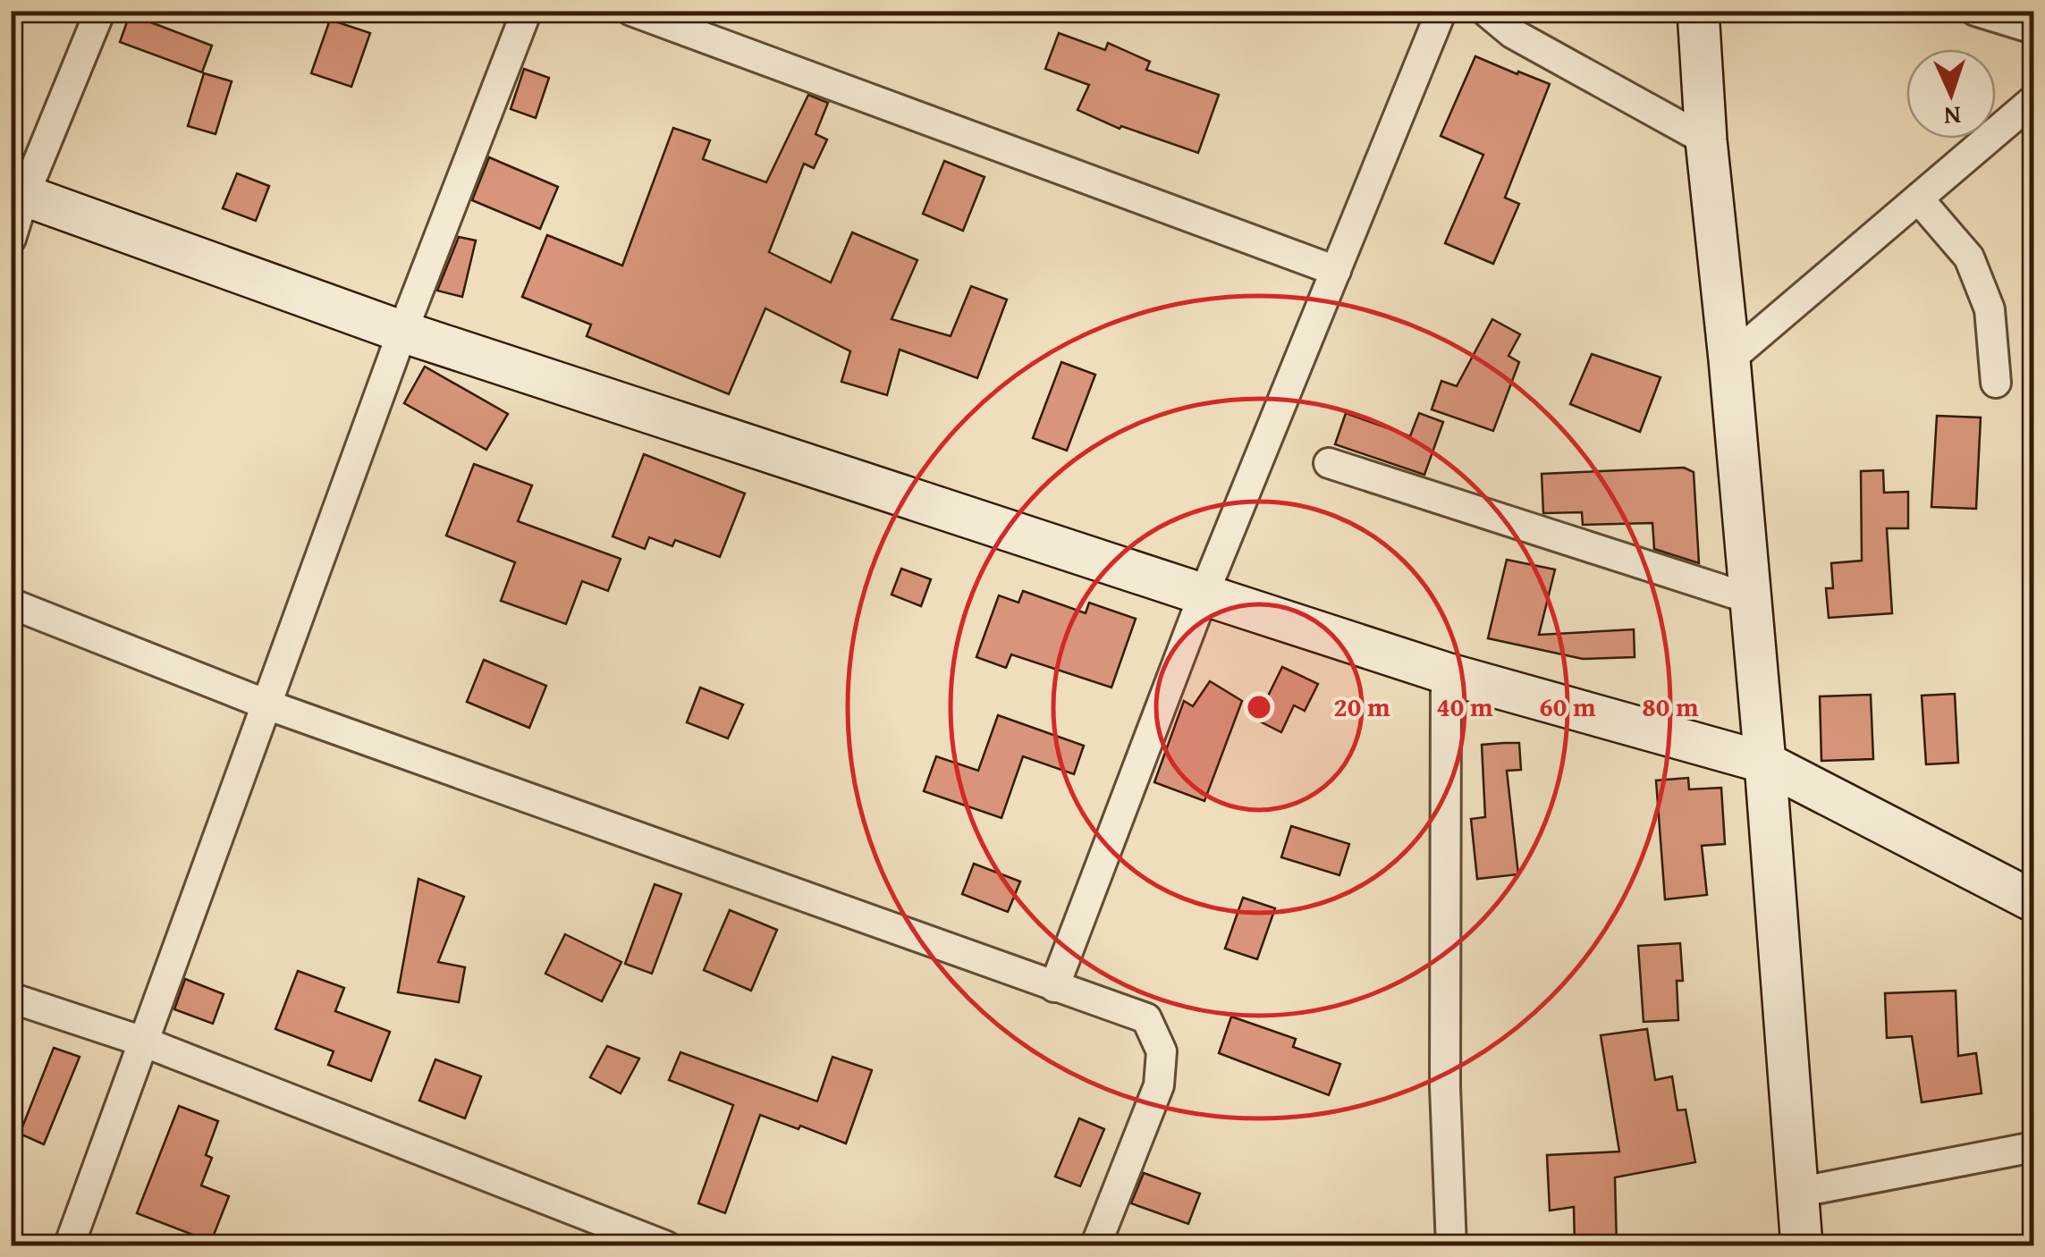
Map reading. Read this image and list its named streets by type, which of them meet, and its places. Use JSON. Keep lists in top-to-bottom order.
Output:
{
  "north": "bottom",
  "rings": [
    "20 m",
    "40 m",
    "60 m",
    "80 m"
  ]
}
